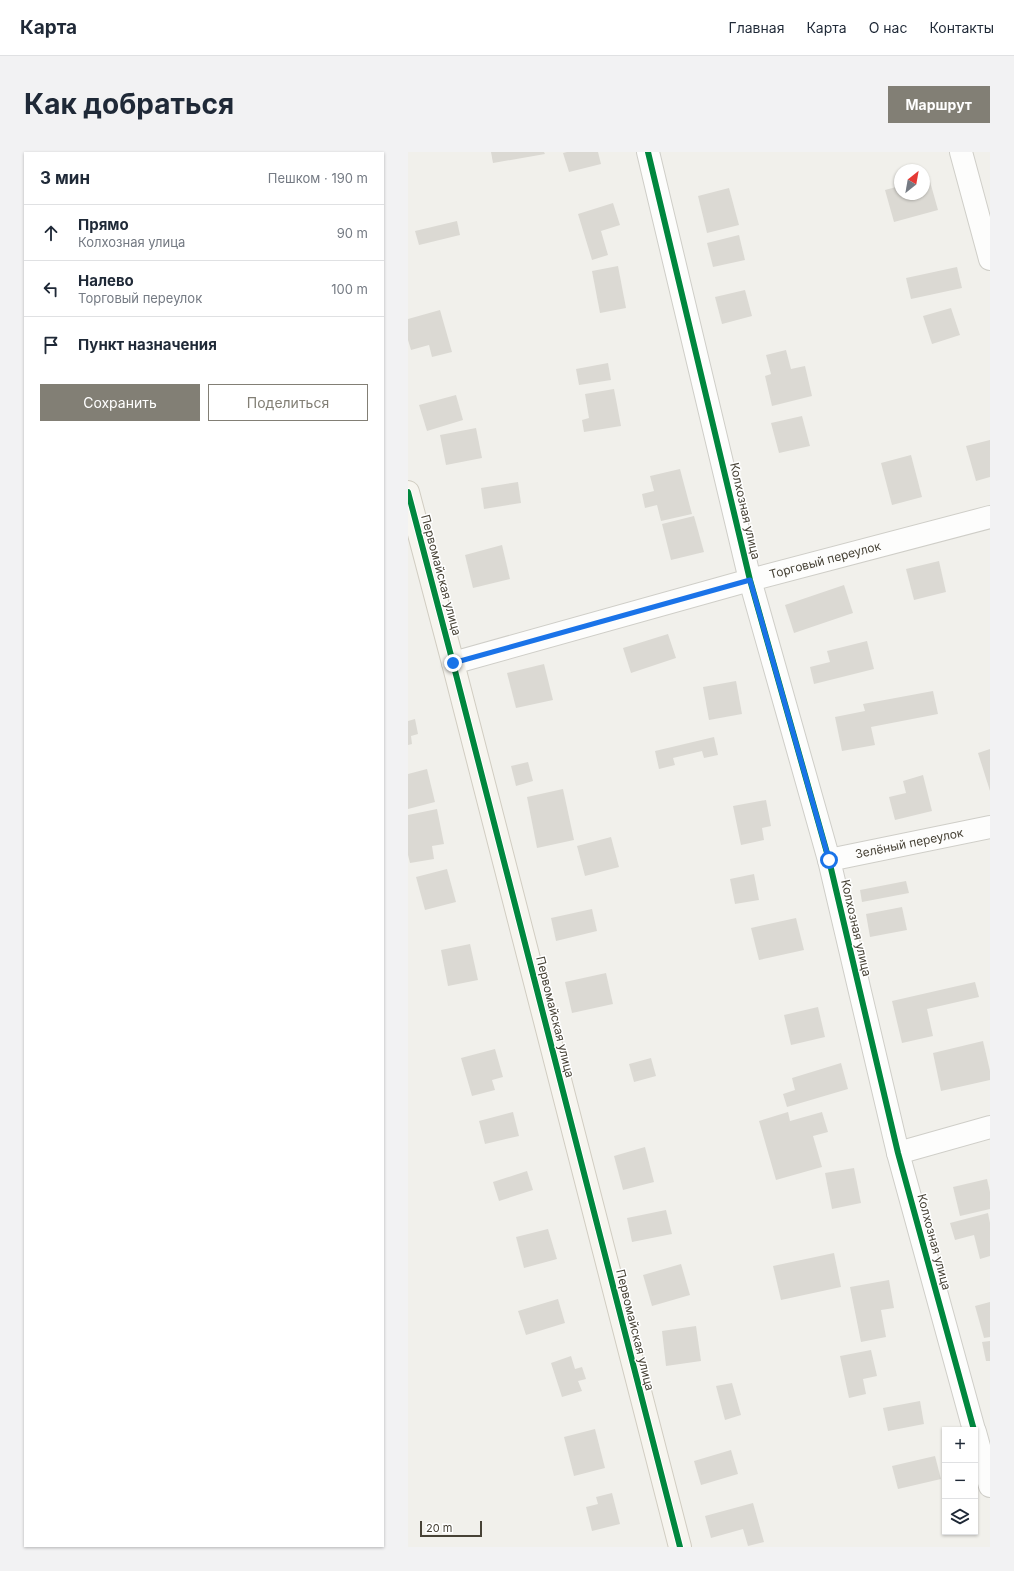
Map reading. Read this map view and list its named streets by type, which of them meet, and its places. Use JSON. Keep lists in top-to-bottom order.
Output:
{
  "streets": {
    "street": [
      "Колхозная улица",
      "Торговый переулок",
      "Первомайская улица",
      "Зелёный переулок"
    ]
  },
  "crossings": [
    ["Колхозная улица", "Торговый переулок"],
    ["Колхозная улица", "Зелёный переулок"],
    ["Торговый переулок", "Первомайская улица"]
  ],
  "scale_bar": "20 m",
  "north": "top right",
  "page": {
    "header": "Карта",
    "nav": [
      "Главная",
      "Карта",
      "О нас",
      "Контакты"
    ],
    "buttons": [
      "Маршрут",
      ["Сохранить", "Поделиться"]
    ],
    "title": "Как добраться",
    "heading": ["3 мин", "Пешком · 190 m"],
    "list": [
      ["Прямо", "Колхозная улица", "90 m"],
      ["Налево", "Торговый переулок", "100 m"],
      "Пункт назначения"
    ],
    "map_buttons": ["+", "−"],
    "scale": "20 m"
  }
}
